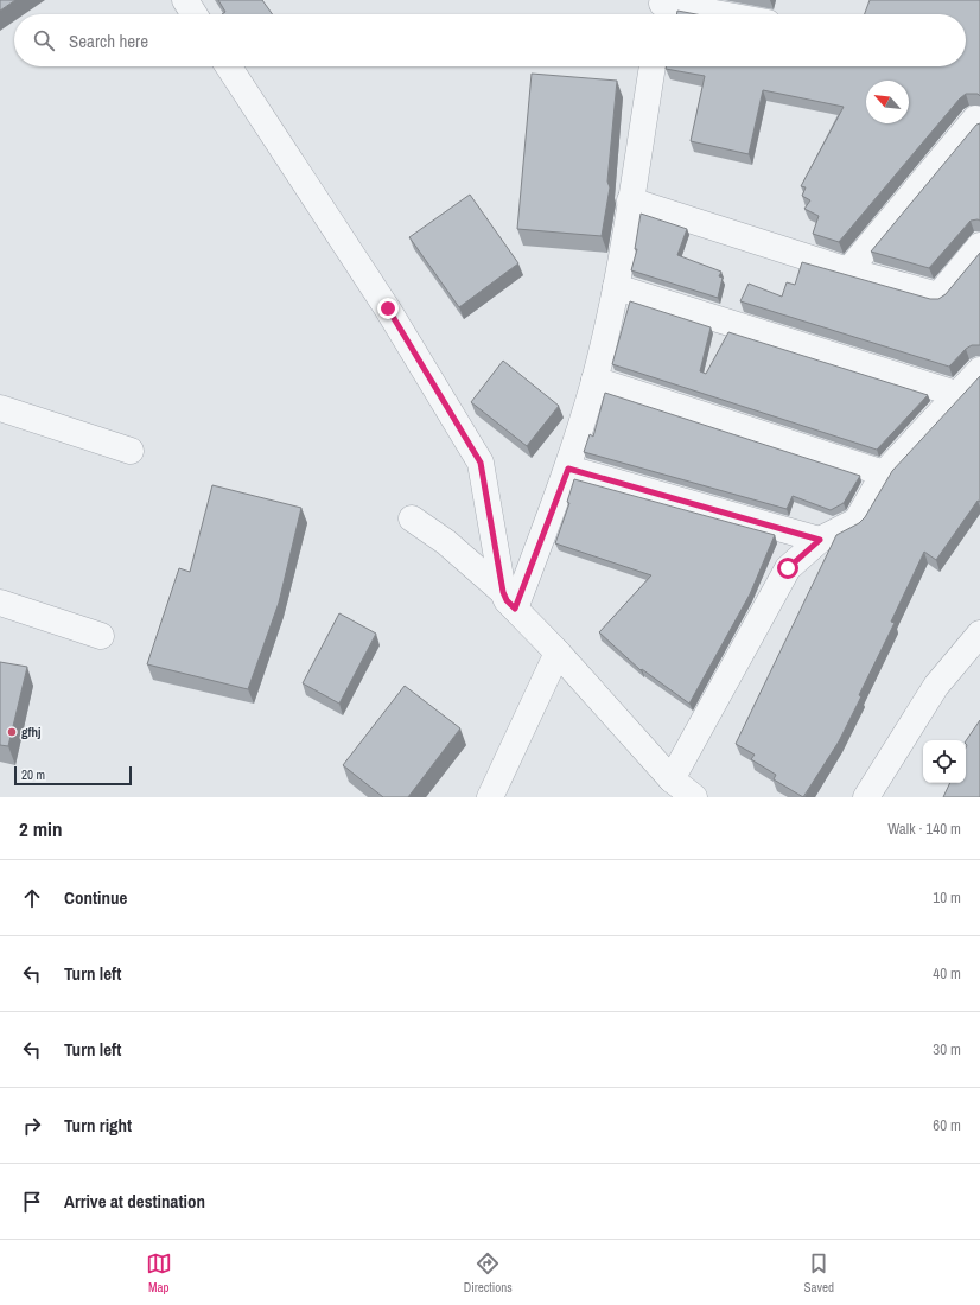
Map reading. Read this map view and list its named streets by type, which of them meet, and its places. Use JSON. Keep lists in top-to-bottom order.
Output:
{
  "places": ["gfhj"],
  "scale_bar": "20 m",
  "north": "top left",
  "page": {
    "search": "Search here",
    "scale": "20 m",
    "heading": ["2 min", "Walk · 140 m"],
    "list": [
      ["Continue", "10 m"],
      ["Turn left", "40 m"],
      ["Turn left", "30 m"],
      ["Turn right", "60 m"],
      "Arrive at destination"
    ],
    "nav": ["Map", "Directions", "Saved"]
  }
}
